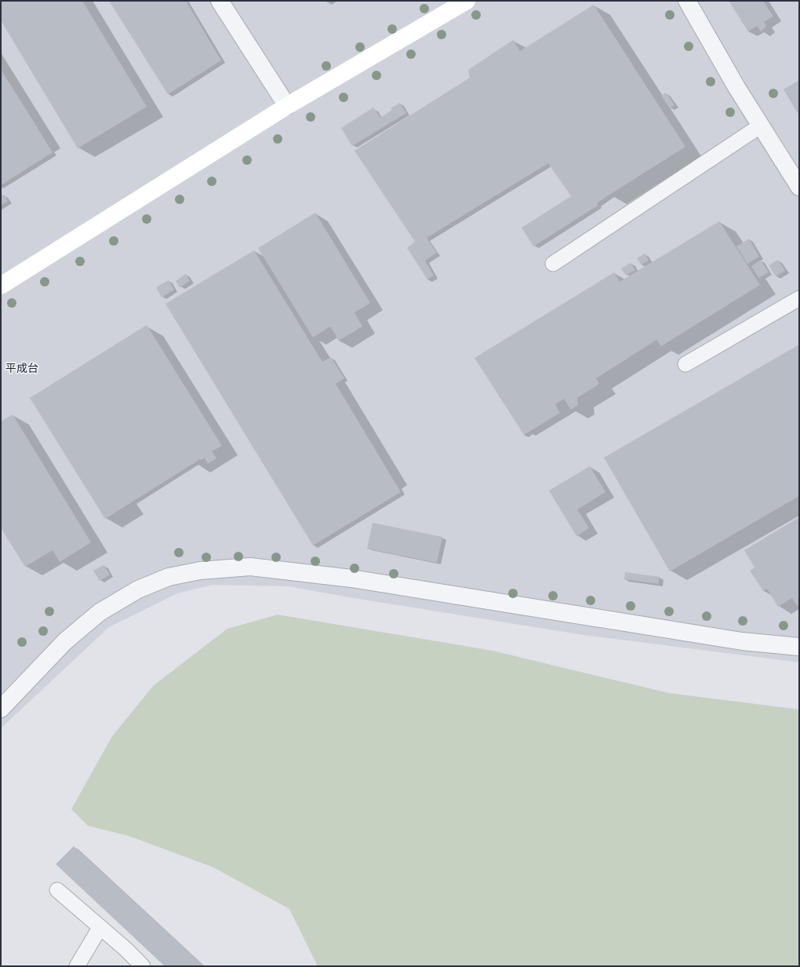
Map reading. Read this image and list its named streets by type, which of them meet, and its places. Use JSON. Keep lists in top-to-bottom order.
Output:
{
  "districts": ["平成台"]
}
